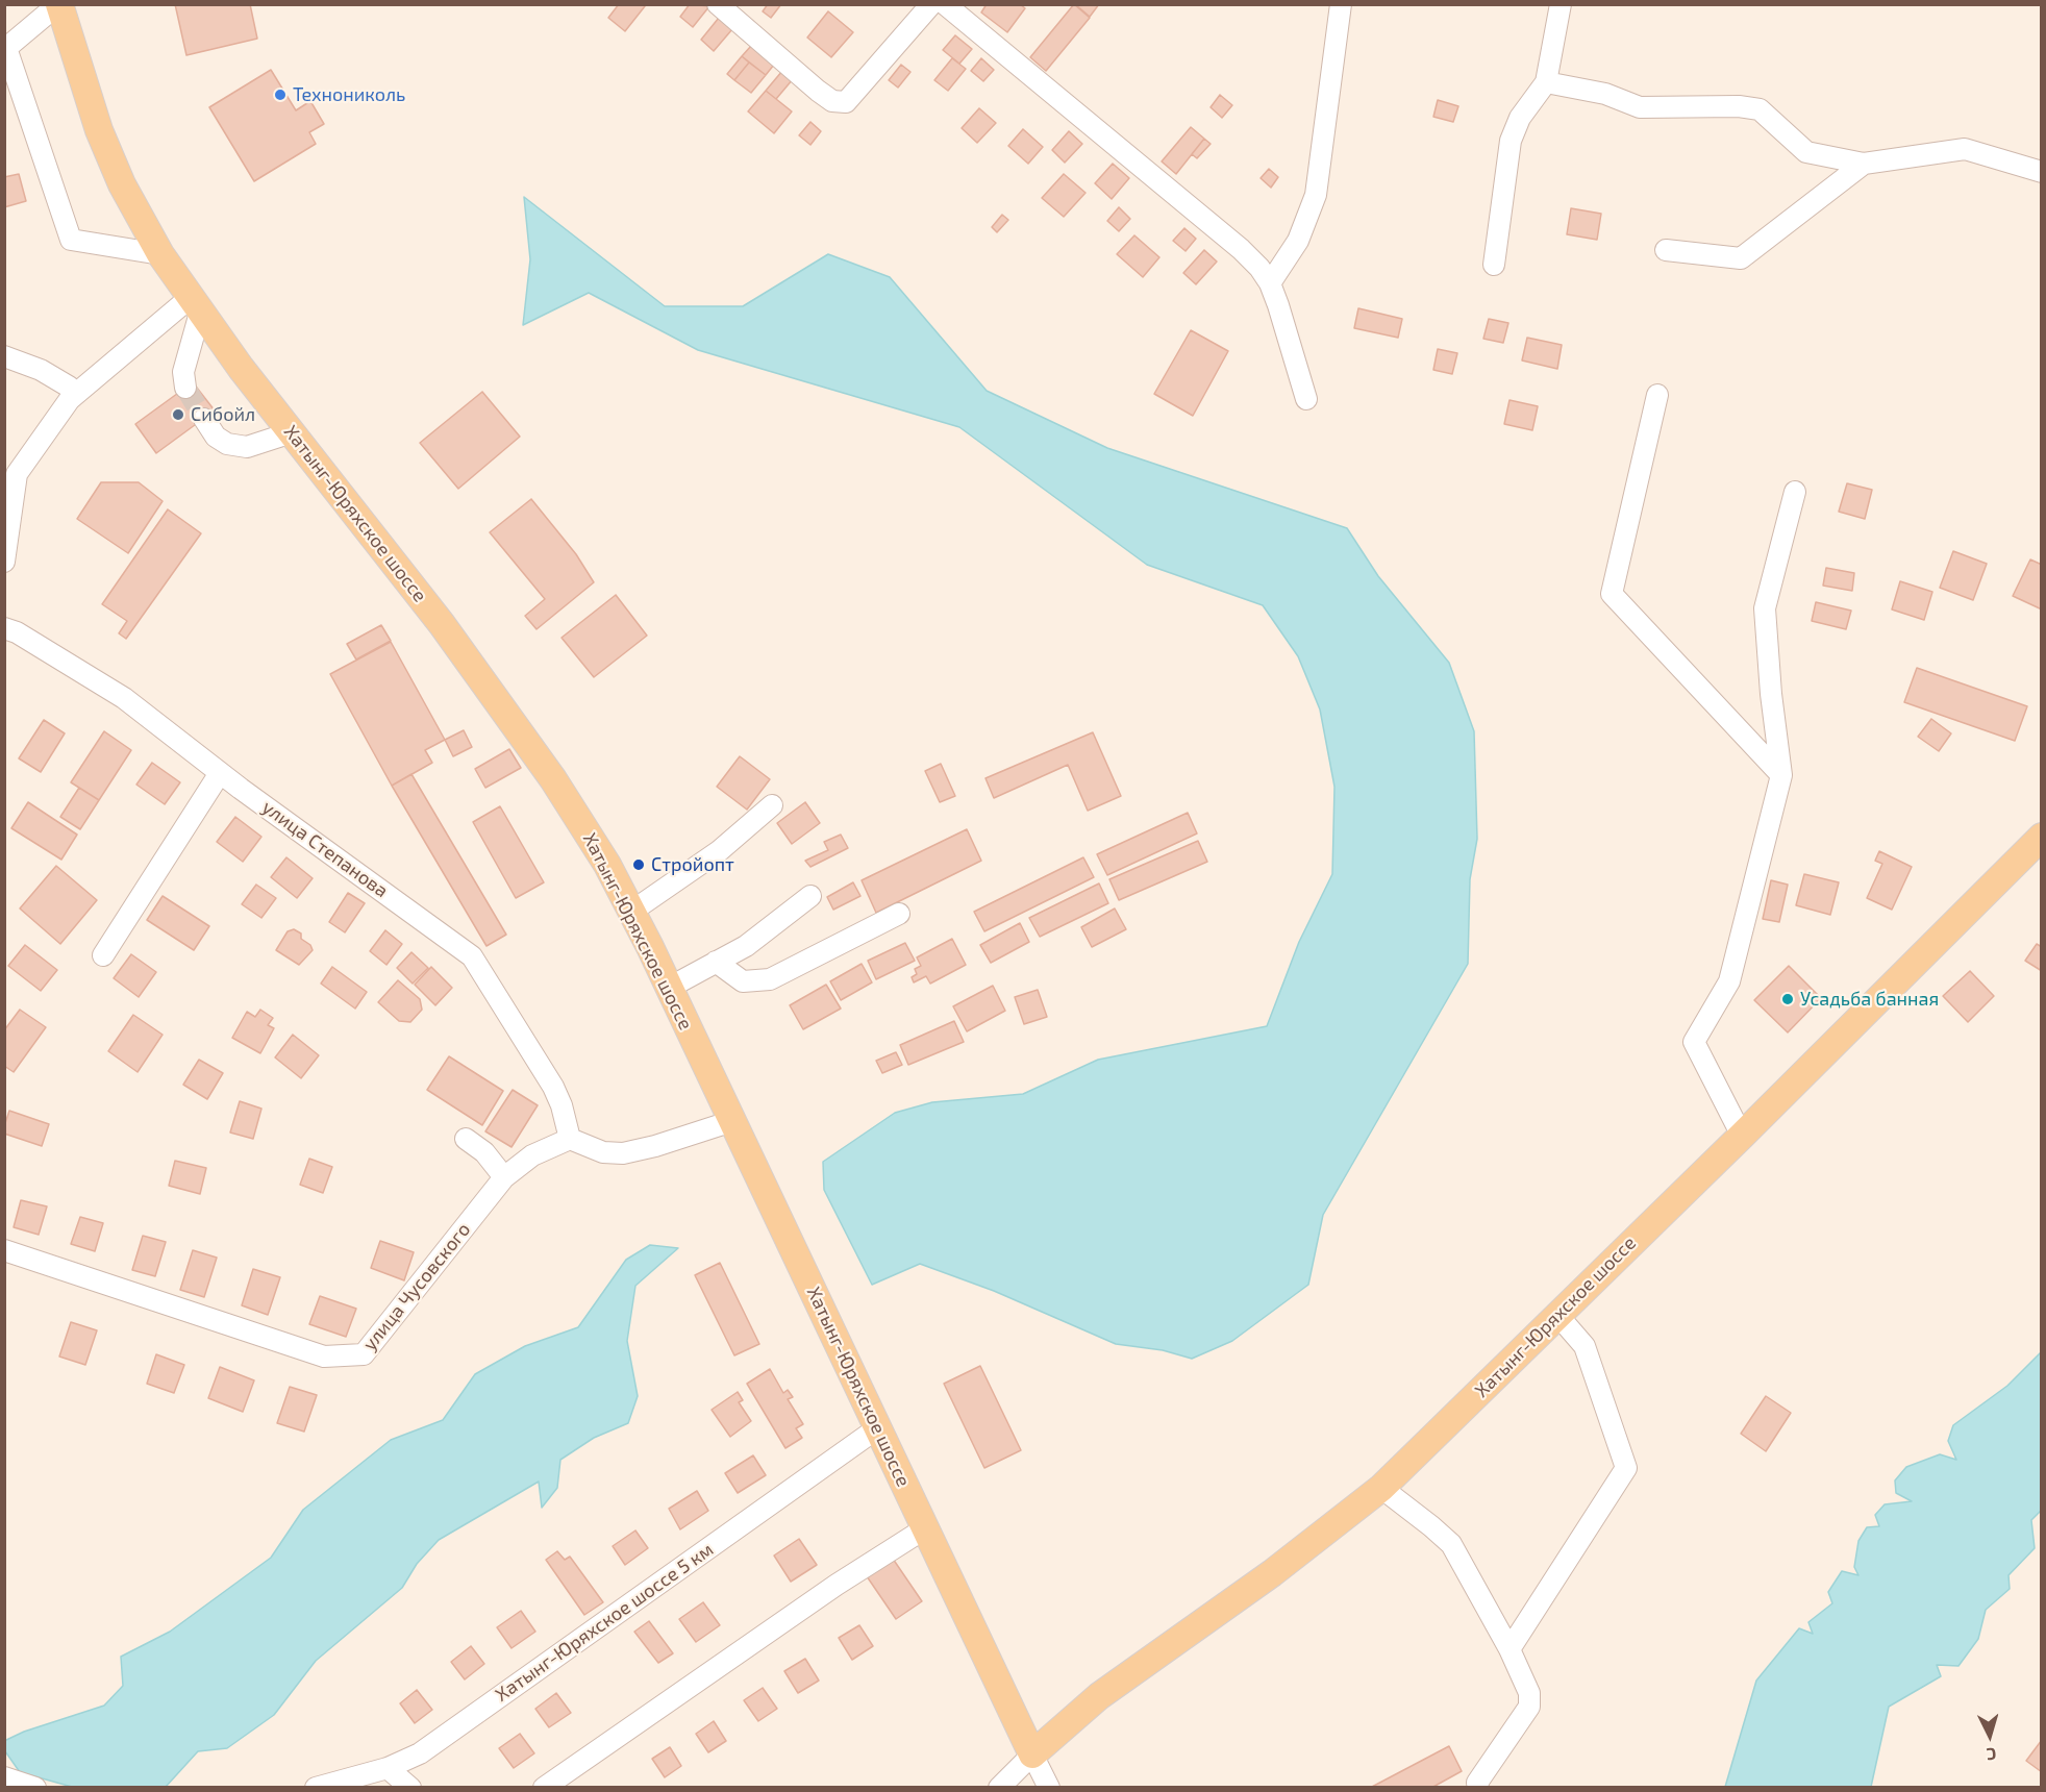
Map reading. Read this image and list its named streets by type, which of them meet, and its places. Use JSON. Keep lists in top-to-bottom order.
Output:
{
  "streets": {
    "main road": ["Хатынг-Юряхское шоссе"],
    "street": ["улица Степанова", "улица Чусовского", "Хатынг-Юряхское шоссе 5 км"]
  },
  "crossings": [
    ["Хатынг-Юряхское шоссе", "Хатынг-Юряхское шоссе 5 км"],
    ["улица Степанова", "улица Чусовского"]
  ],
  "places": [
    "Технониколь",
    "Сибойл",
    "Стройопт",
    "Усадьба банная"
  ],
  "north": "bottom"
}
